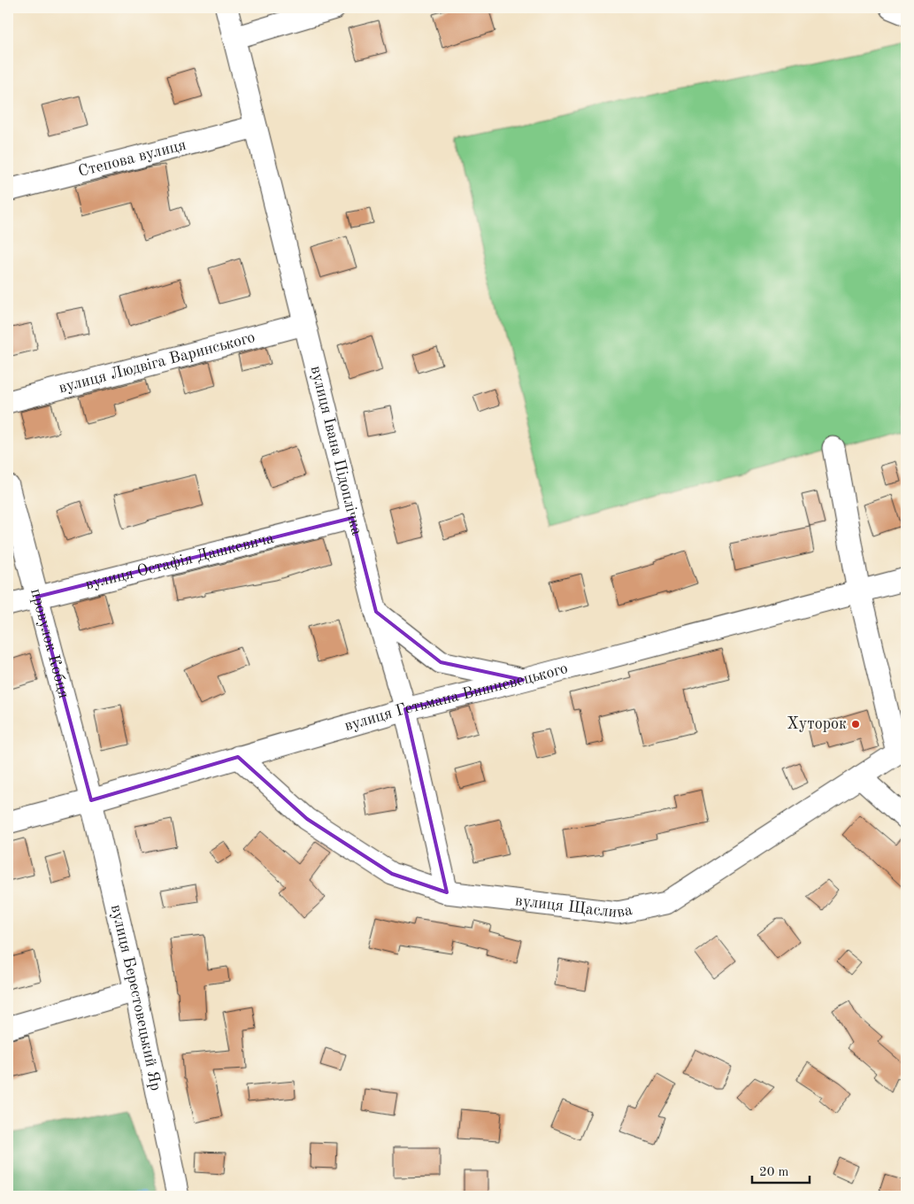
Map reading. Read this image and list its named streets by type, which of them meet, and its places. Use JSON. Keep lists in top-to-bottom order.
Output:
{
  "streets": {
    "street": [
      "Степова вулиця",
      "вулиця Людвіга Варинського",
      "вулиця Івана Підоплічка",
      "вулиця Остафія Дашкевича",
      "провулок Кобця",
      "вулиця Гетьмана Вишневецького",
      "вулиця Щаслива",
      "вулиця Берестовецький Яр"
    ]
  },
  "crossings": [
    ["Степова вулиця", "вулиця Івана Підоплічка"],
    ["вулиця Людвіга Варинського", "вулиця Івана Підоплічка"],
    ["вулиця Івана Підоплічка", "вулиця Остафія Дашкевича"],
    ["вулиця Івана Підоплічка", "вулиця Гетьмана Вишневецького"],
    ["вулиця Івана Підоплічка", "вулиця Щаслива"],
    ["вулиця Остафія Дашкевича", "провулок Кобця"],
    ["провулок Кобця", "вулиця Гетьмана Вишневецького"],
    ["провулок Кобця", "вулиця Берестовецький Яр"],
    ["вулиця Гетьмана Вишневецького", "вулиця Щаслива"],
    ["вулиця Гетьмана Вишневецького", "вулиця Берестовецький Яр"]
  ],
  "places": ["Хуторок"],
  "scale_bar": "20 m"
}
